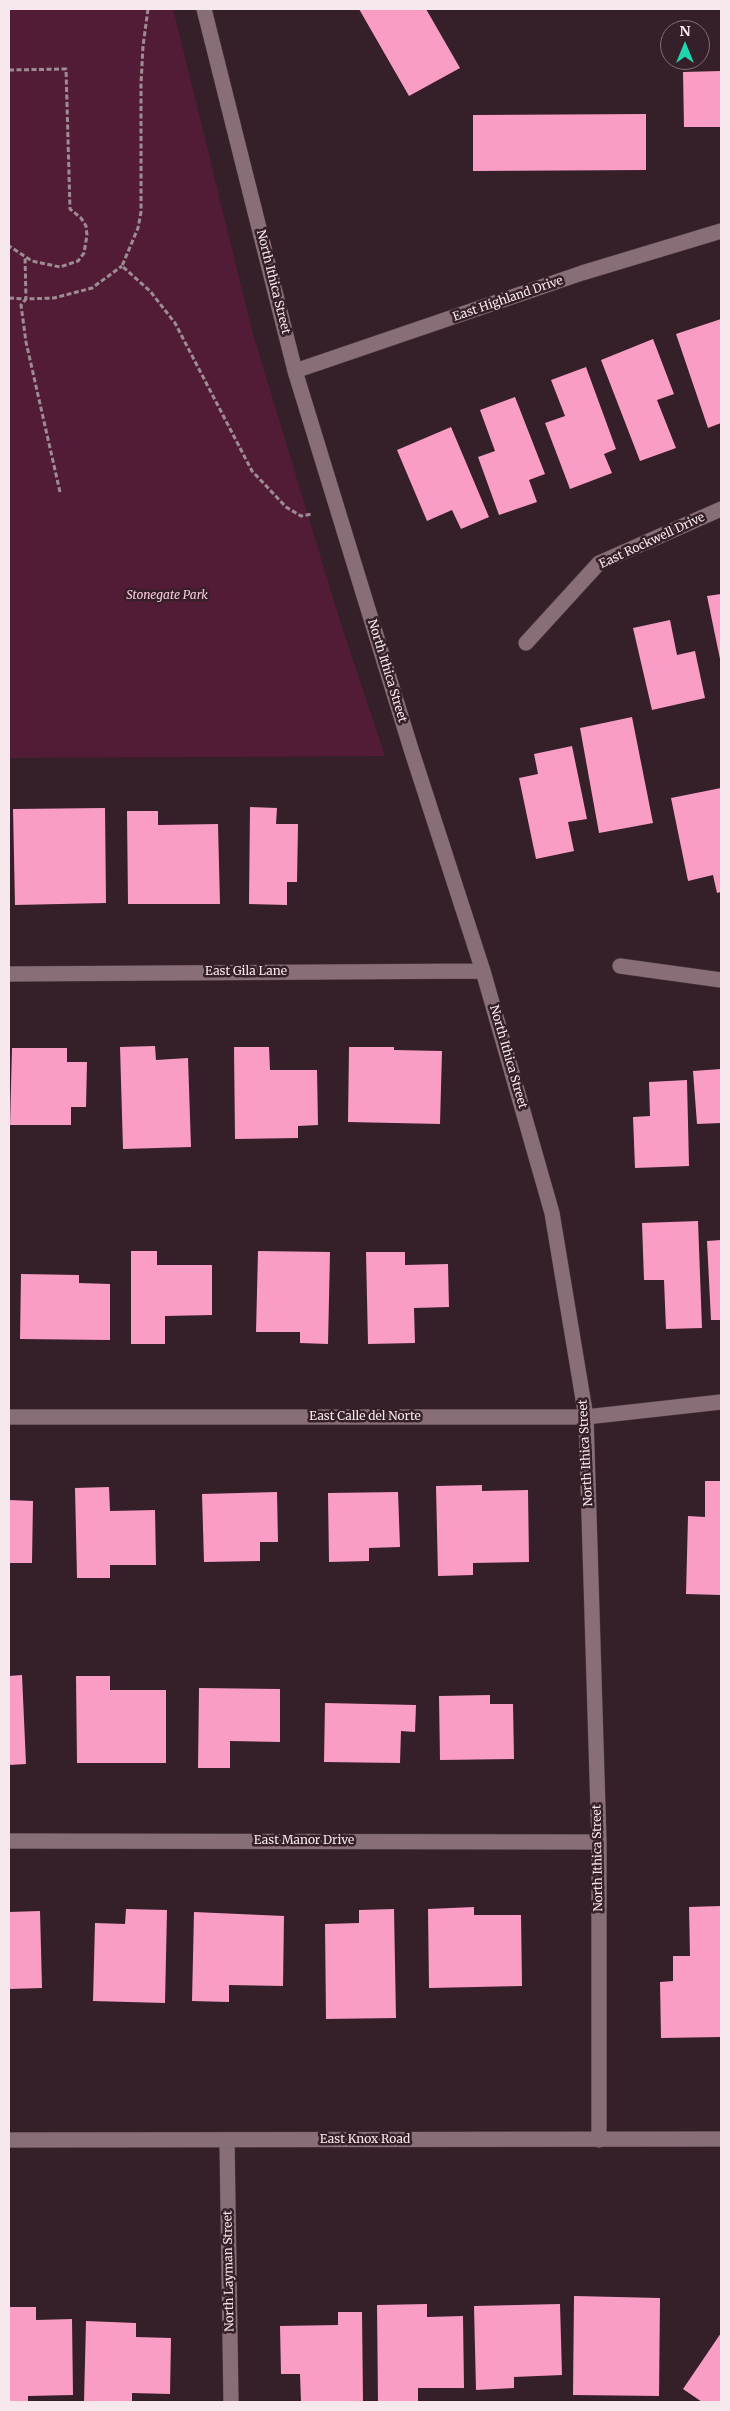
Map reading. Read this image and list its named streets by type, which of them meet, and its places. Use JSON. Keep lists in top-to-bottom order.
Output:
{
  "streets": {
    "street": [
      "North Ithica Street",
      "East Highland Drive",
      "East Rockwell Drive",
      "East Gila Lane",
      "East Calle del Norte",
      "East Manor Drive",
      "East Knox Road",
      "North Layman Street"
    ]
  },
  "crossings": [
    ["North Ithica Street", "East Highland Drive"],
    ["North Ithica Street", "East Gila Lane"],
    ["North Ithica Street", "East Calle del Norte"],
    ["North Ithica Street", "East Manor Drive"],
    ["North Ithica Street", "East Knox Road"],
    ["East Knox Road", "North Layman Street"]
  ],
  "parks": ["Stonegate Park"],
  "north": "top"
}
